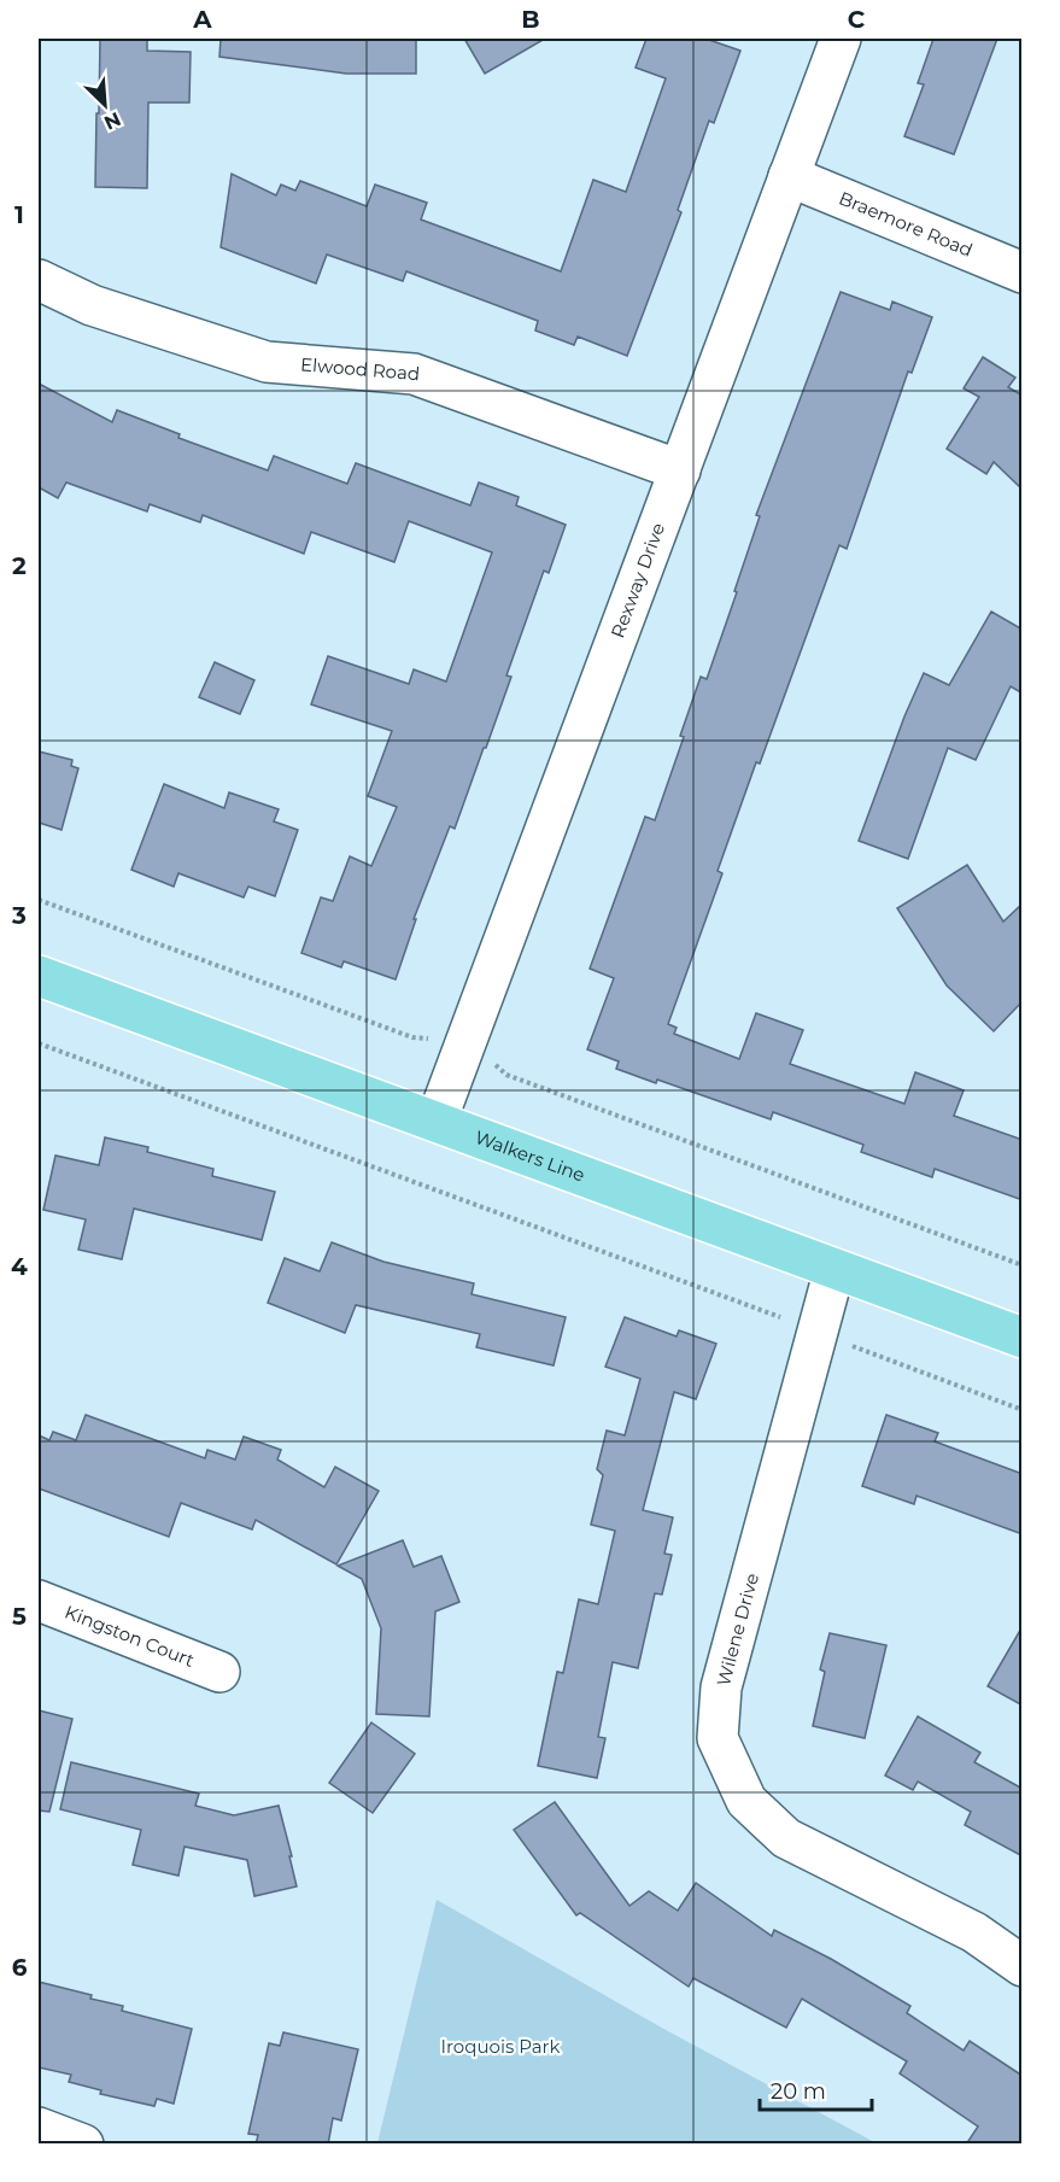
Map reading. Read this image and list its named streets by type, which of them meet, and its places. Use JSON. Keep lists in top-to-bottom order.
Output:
{
  "streets": {
    "main road": ["Walkers Line"],
    "street": [
      "Braemore Road",
      "Elwood Road",
      "Rexway Drive",
      "Wilene Drive",
      "Kingston Court"
    ]
  },
  "crossings": [
    ["Braemore Road", "Rexway Drive"],
    ["Elwood Road", "Rexway Drive"],
    ["Rexway Drive", "Walkers Line"],
    ["Walkers Line", "Wilene Drive"]
  ],
  "parks": ["Iroquois Park"],
  "scale_bar": "20 m",
  "north": "bottom right",
  "grid": {
    "columns": ["A", "B", "C"],
    "rows": [
      "1",
      "2",
      "3",
      "4",
      "5",
      "6"
    ]
  }
}
